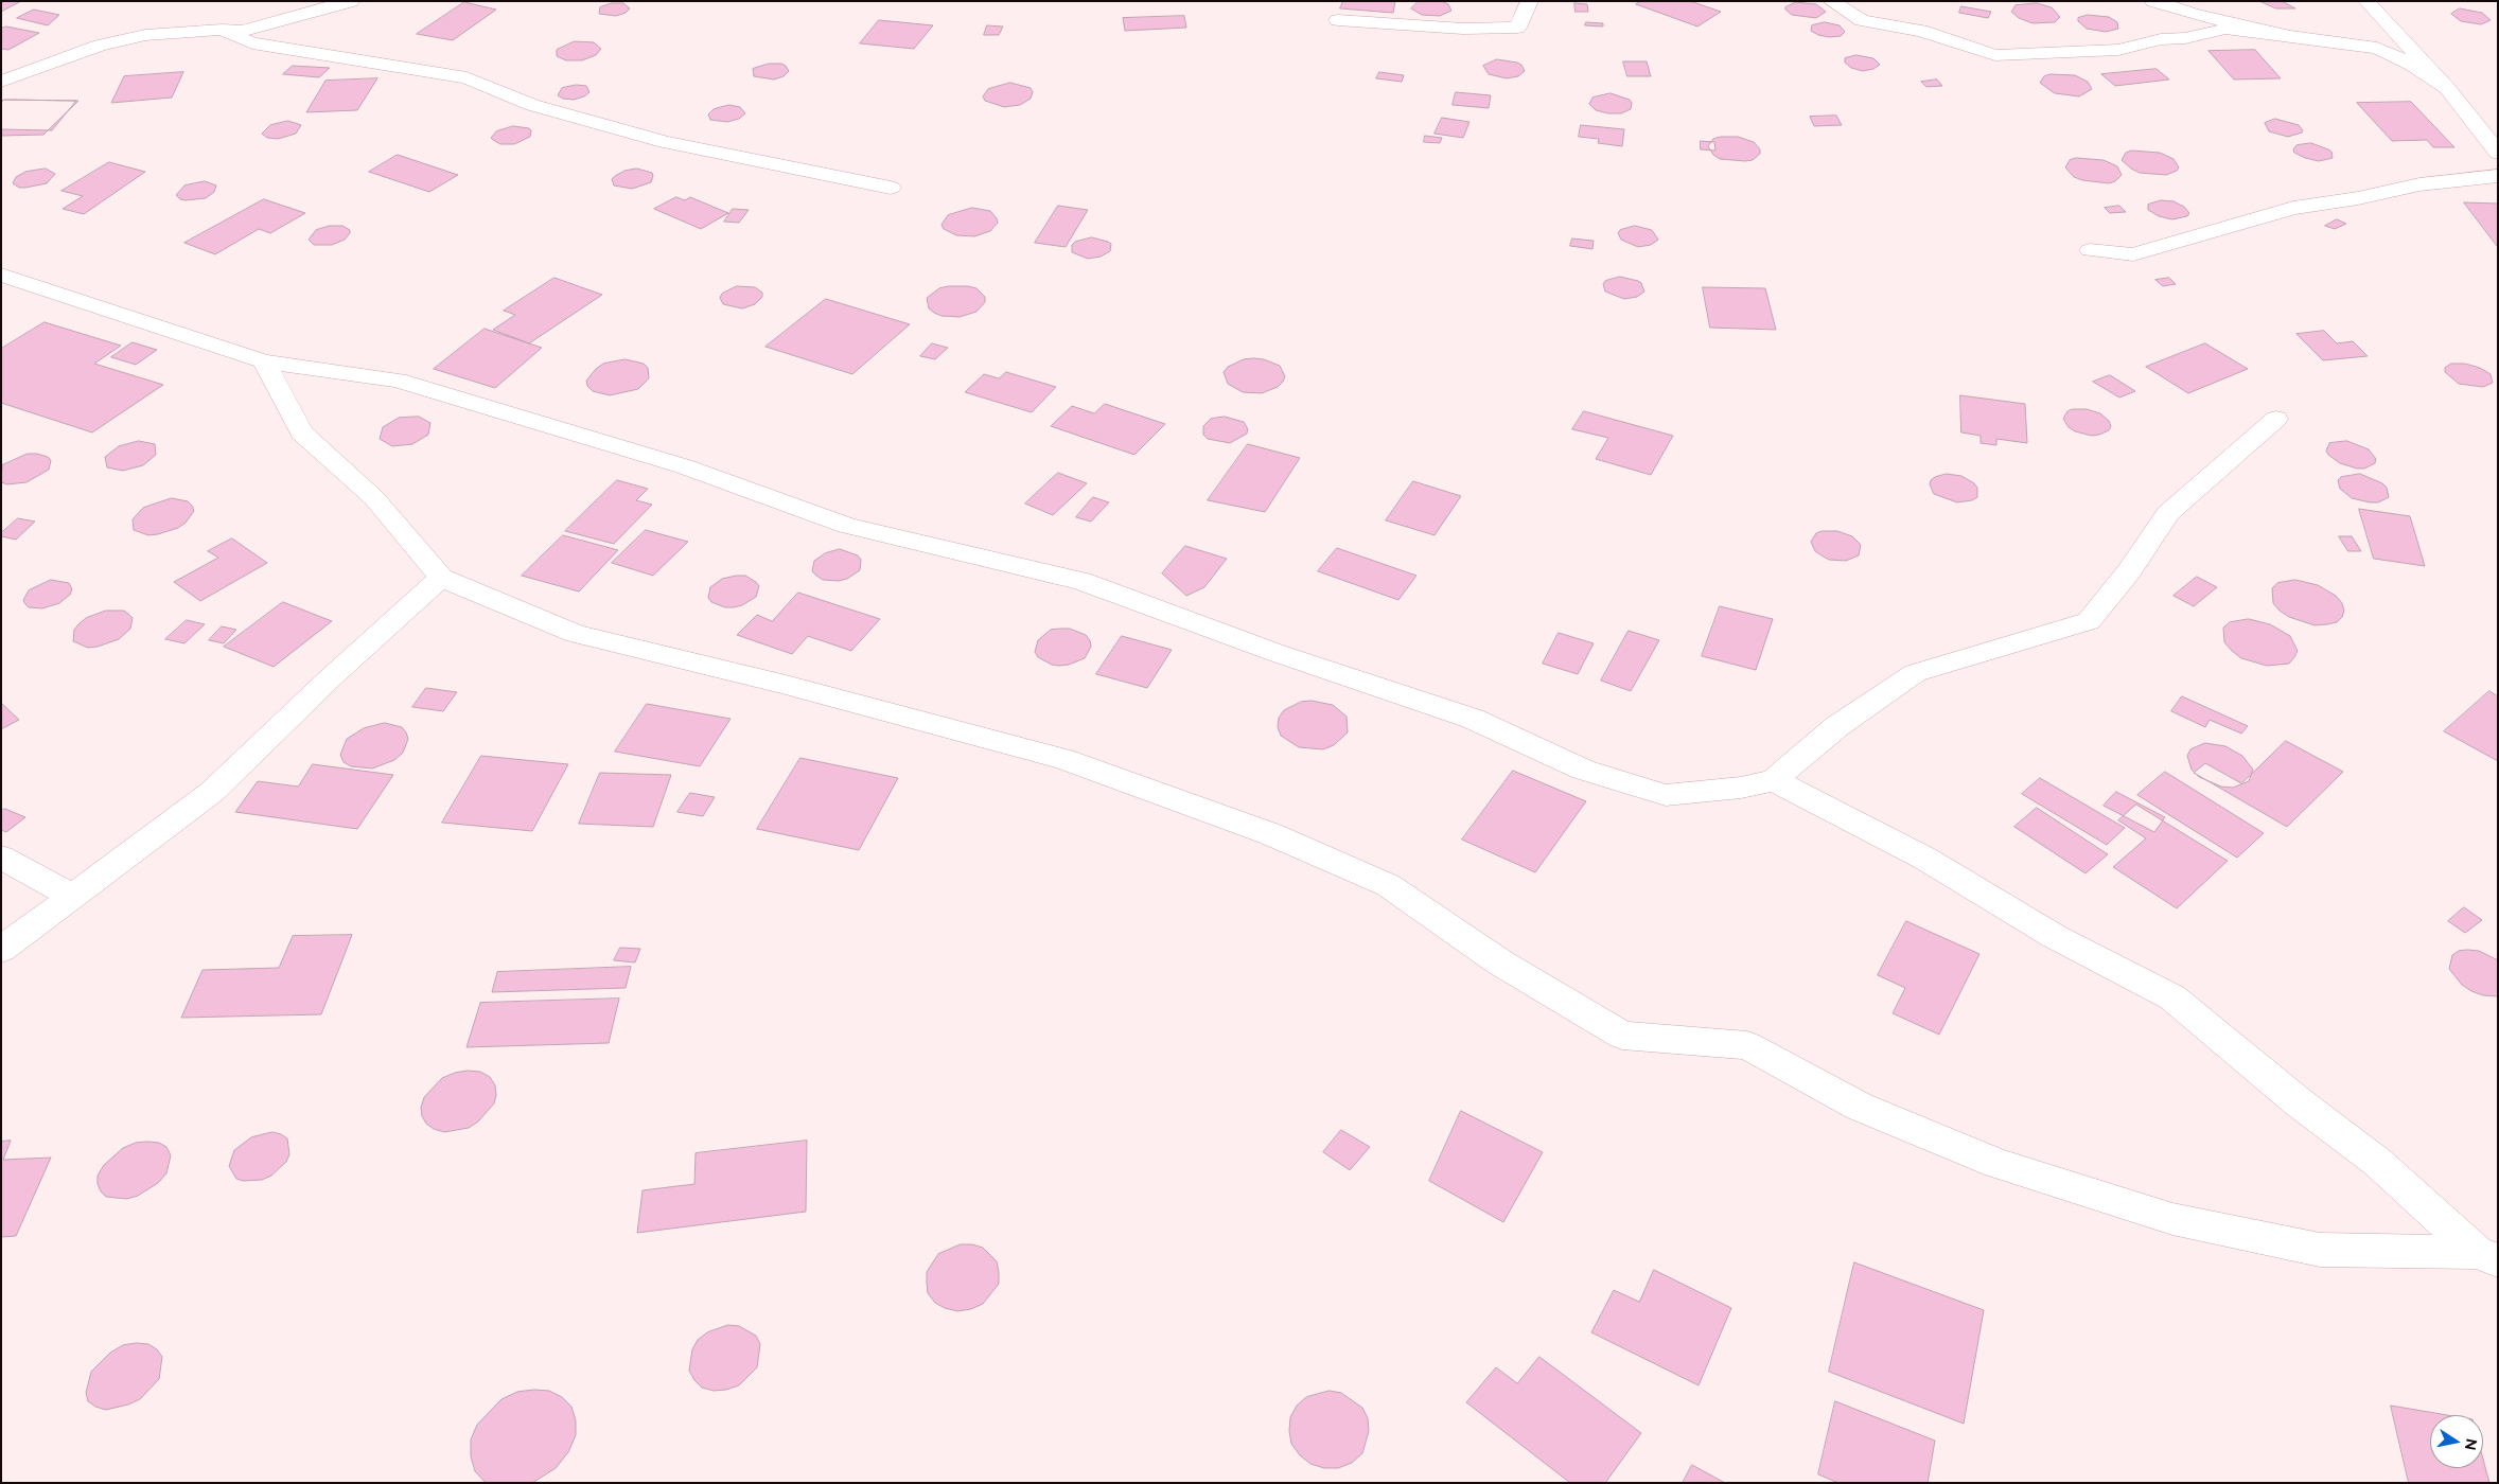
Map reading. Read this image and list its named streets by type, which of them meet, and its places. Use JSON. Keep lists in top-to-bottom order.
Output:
{
  "north": "right"
}
